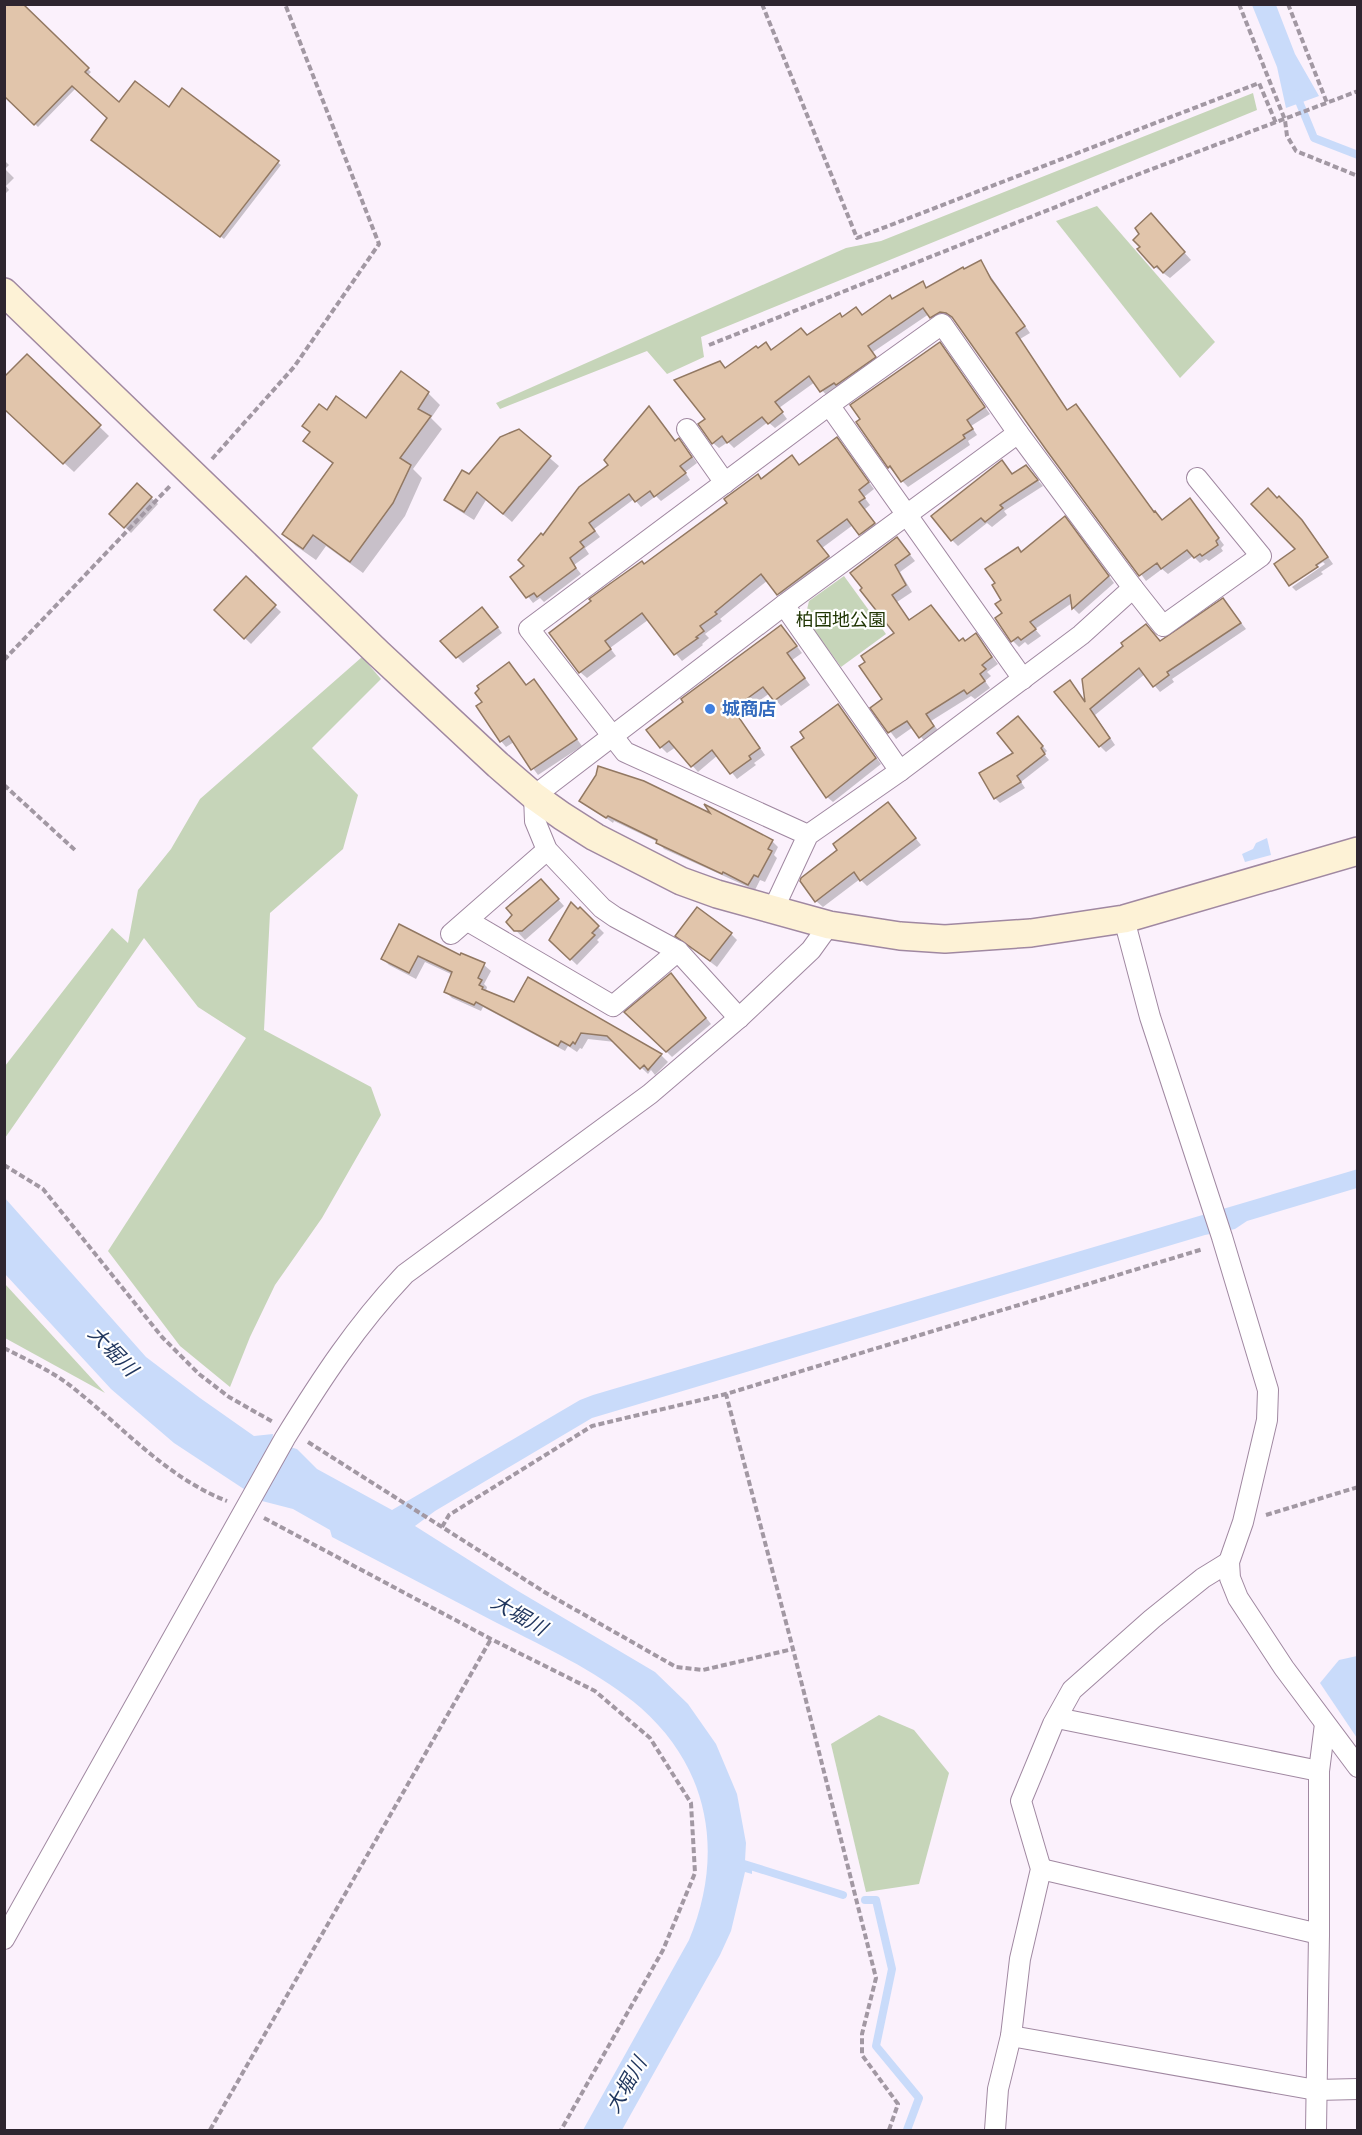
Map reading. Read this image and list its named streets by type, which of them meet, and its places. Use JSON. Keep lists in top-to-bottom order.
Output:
{
  "water": ["大堀川"],
  "parks": ["柏団地公園"],
  "places": ["城商店"]
}
